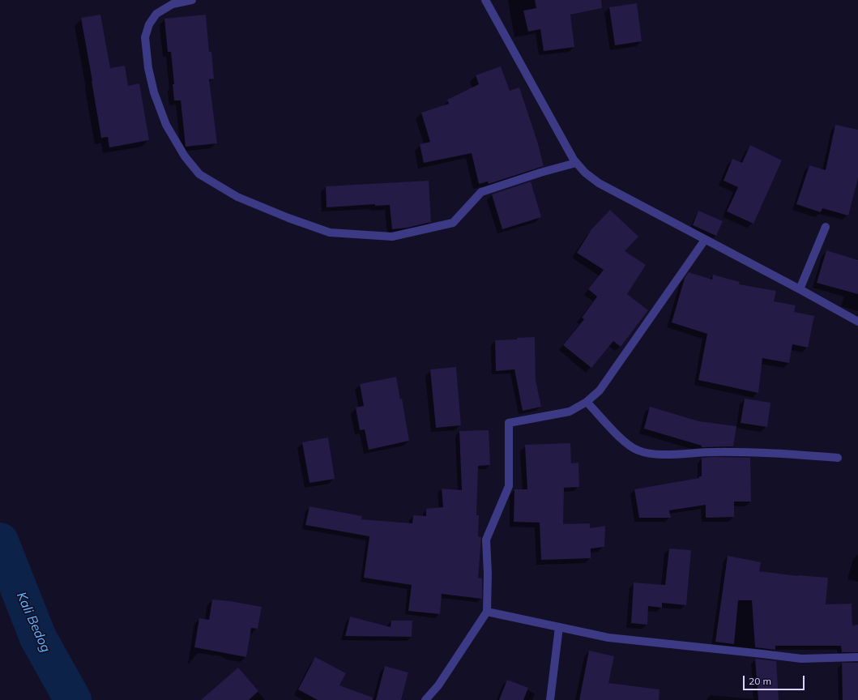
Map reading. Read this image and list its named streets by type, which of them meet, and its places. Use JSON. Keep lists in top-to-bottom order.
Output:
{
  "water": ["Kali Bedog"],
  "scale_bar": "20 m"
}
